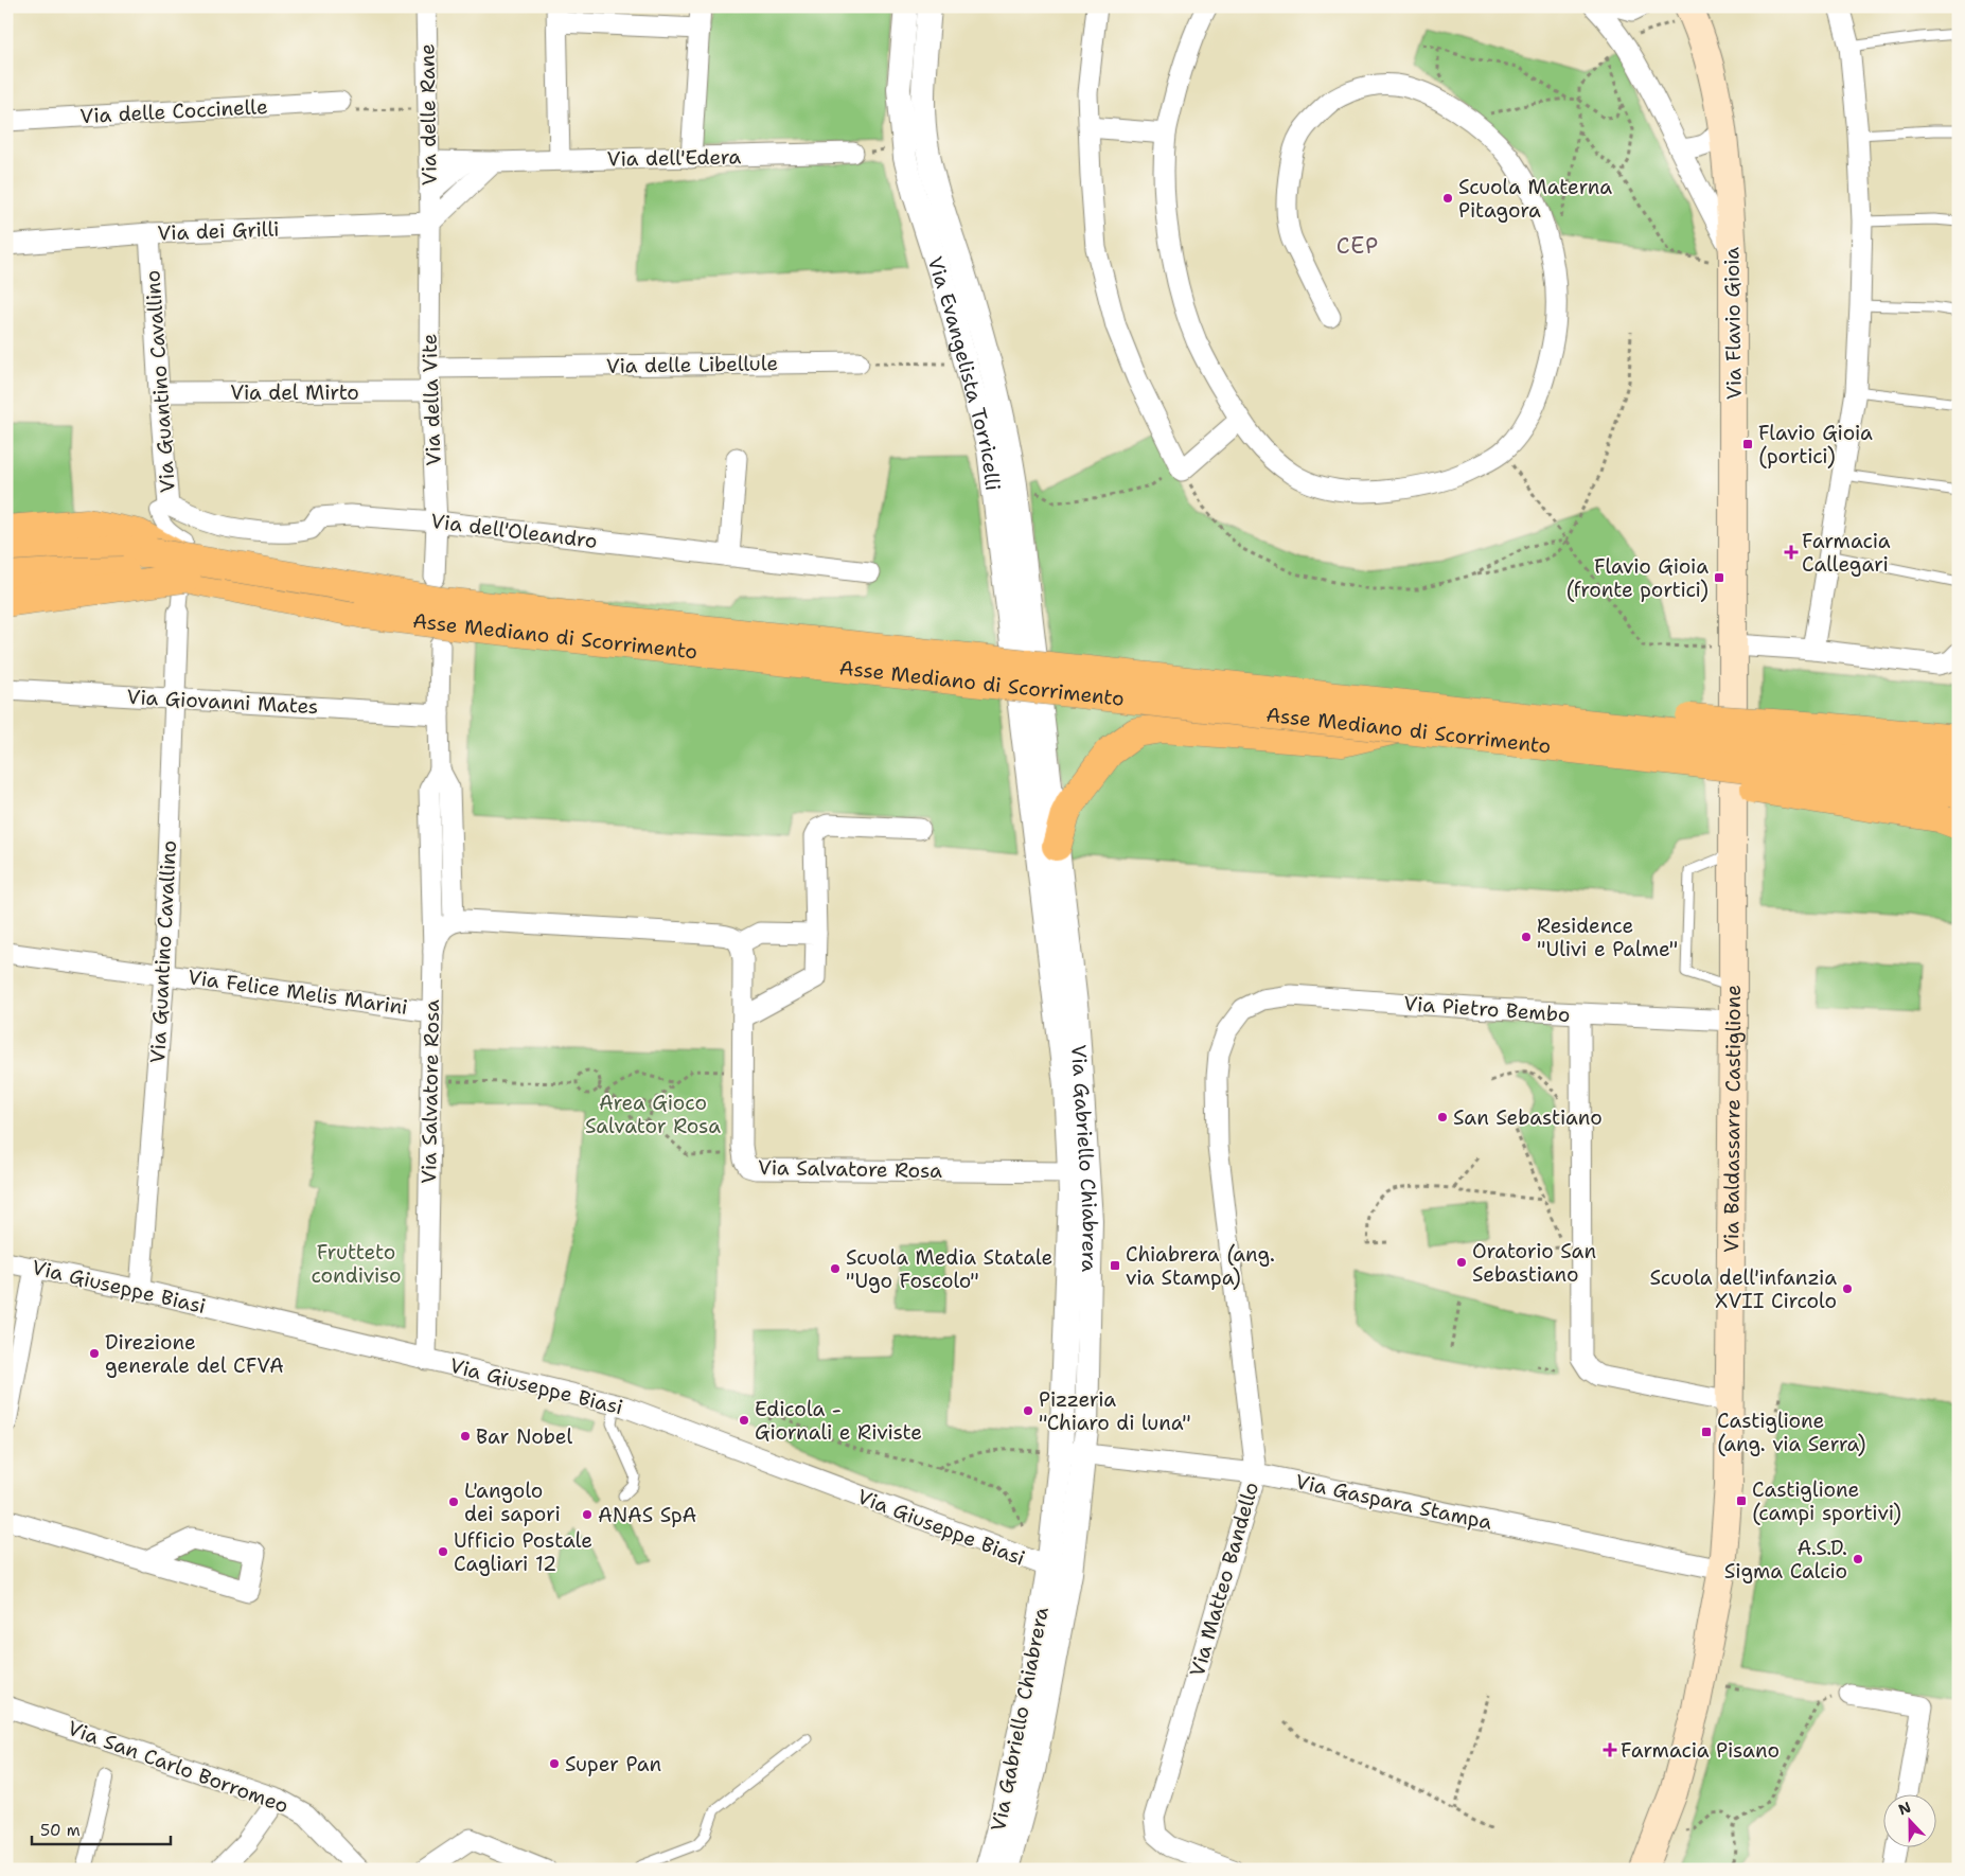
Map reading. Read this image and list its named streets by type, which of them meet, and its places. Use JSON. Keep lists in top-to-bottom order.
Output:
{
  "streets": {
    "highway": ["Asse Mediano di Scorrimento"],
    "main road": ["Via Flavio Gioia", "Via Baldassarre Castiglione"],
    "street": [
      "Via delle Coccinelle",
      "Via delle Rane",
      "Via dell'Edera",
      "Via dei Grilli",
      "Via delle Libellule",
      "Via Evangelista Torricelli",
      "Via Guantino Cavallino",
      "Via del Mirto",
      "Via della Vite",
      "Via dell'Oleandro",
      "Via Giovanni Mates",
      "Via Felice Melis Marini",
      "Via Pietro Bembo",
      "Via Salvatore Rosa",
      "Via Gabriello Chiabrera",
      "Via Giuseppe Biasi",
      "Via Gaspara Stampa",
      "Via Matteo Bandello",
      "Via San Carlo Borromeo"
    ]
  },
  "crossings": [
    ["Via delle Rane", "Via dell'Edera"],
    ["Via delle Rane", "Via dei Grilli"],
    ["Via delle Rane", "Via della Vite"],
    ["Via dei Grilli", "Via Guantino Cavallino"],
    ["Via dei Grilli", "Via della Vite"],
    ["Via Flavio Gioia", "Via Baldassarre Castiglione"],
    ["Via delle Libellule", "Via della Vite"],
    ["Via Evangelista Torricelli", "Via Gabriello Chiabrera"],
    ["Via Guantino Cavallino", "Via del Mirto"],
    ["Via Guantino Cavallino", "Via dell'Oleandro"],
    ["Via Guantino Cavallino", "Asse Mediano di Scorrimento"],
    ["Via Guantino Cavallino", "Via Giovanni Mates"],
    ["Via Guantino Cavallino", "Via Felice Melis Marini"],
    ["Via Guantino Cavallino", "Via Giuseppe Biasi"],
    ["Via del Mirto", "Via della Vite"],
    ["Via della Vite", "Via dell'Oleandro"],
    ["Via Giovanni Mates", "Via Salvatore Rosa"],
    ["Via Felice Melis Marini", "Via Salvatore Rosa"],
    ["Via Pietro Bembo", "Via Baldassarre Castiglione"],
    ["Via Pietro Bembo", "Via Matteo Bandello"],
    ["Via Salvatore Rosa", "Via Gabriello Chiabrera"],
    ["Via Salvatore Rosa", "Via Giuseppe Biasi"],
    ["Via Baldassarre Castiglione", "Via Gaspara Stampa"],
    ["Via Gabriello Chiabrera", "Via Giuseppe Biasi"],
    ["Via Gabriello Chiabrera", "Via Gaspara Stampa"],
    ["Via Gaspara Stampa", "Via Matteo Bandello"]
  ],
  "districts": ["CEP"],
  "parks": ["Area Gioco Salvator Rosa", "Frutteto condiviso"],
  "places": {
    "other": [
      "Scuola Materna Pitagora",
      "Residence \"Ulivi e Palme\"",
      "San Sebastiano",
      "Oratorio San Sebastiano",
      "Scuola Media Statale \"Ugo Foscolo\"",
      "Scuola dell'infanzia XVII Circolo",
      "Direzione generale del CFVA",
      "Pizzeria \"Chiaro di luna\"",
      "Edicola - Giornali e Riviste",
      "Bar Nobel",
      "L'angolo dei sapori",
      "ANAS SpA",
      "Ufficio Postale Cagliari 12",
      "A.S.D. Sigma Calcio",
      "Super Pan"
    ],
    "transit": [
      "Flavio Gioia (portici)",
      "Flavio Gioia (fronte portici)",
      "Chiabrera (ang. via Stampa)",
      "Castiglione (ang. via Serra)",
      "Castiglione (campi sportivi)"
    ],
    "health": ["Farmacia Callegari", "Farmacia Pisano"]
  },
  "scale_bar": "50 m",
  "north": "top"
}
